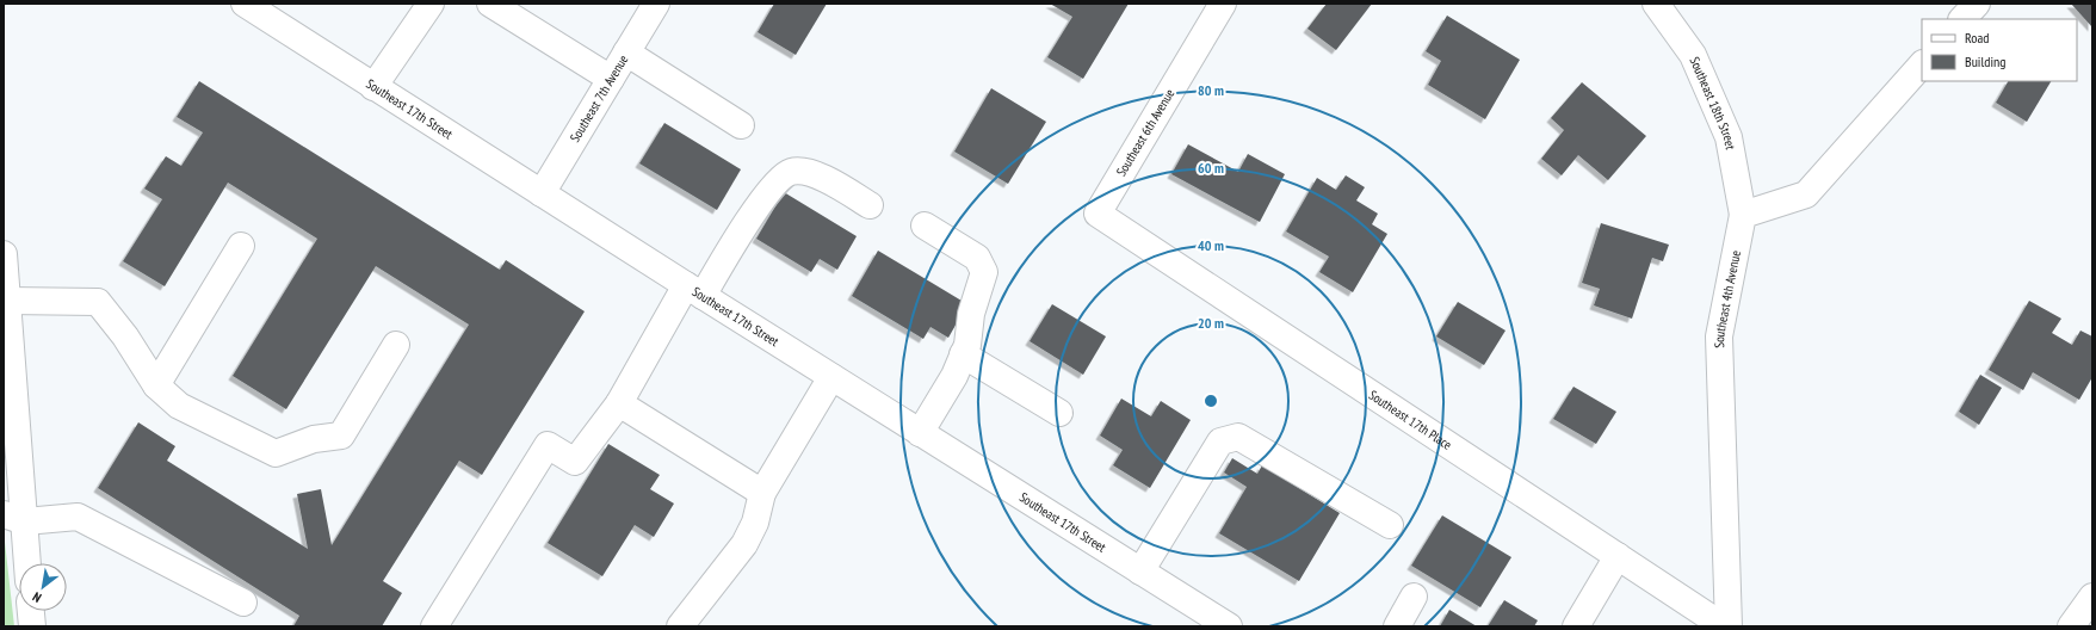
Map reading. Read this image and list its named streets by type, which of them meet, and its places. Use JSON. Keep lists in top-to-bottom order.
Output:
{
  "streets": {
    "street": [
      "Southeast 7th Avenue",
      "Southeast 18th Street",
      "Southeast 17th Street",
      "Southeast 6th Avenue",
      "Southeast 4th Avenue",
      "Southeast 17th Place"
    ]
  },
  "crossings": [
    ["Southeast 7th Avenue", "Southeast 17th Street"],
    ["Southeast 18th Street", "Southeast 4th Avenue"],
    ["Southeast 6th Avenue", "Southeast 17th Place"]
  ],
  "legend": ["Road", "Building"],
  "north": "bottom left",
  "rings": [
    "80 m",
    "60 m",
    "40 m",
    "20 m"
  ]
}
